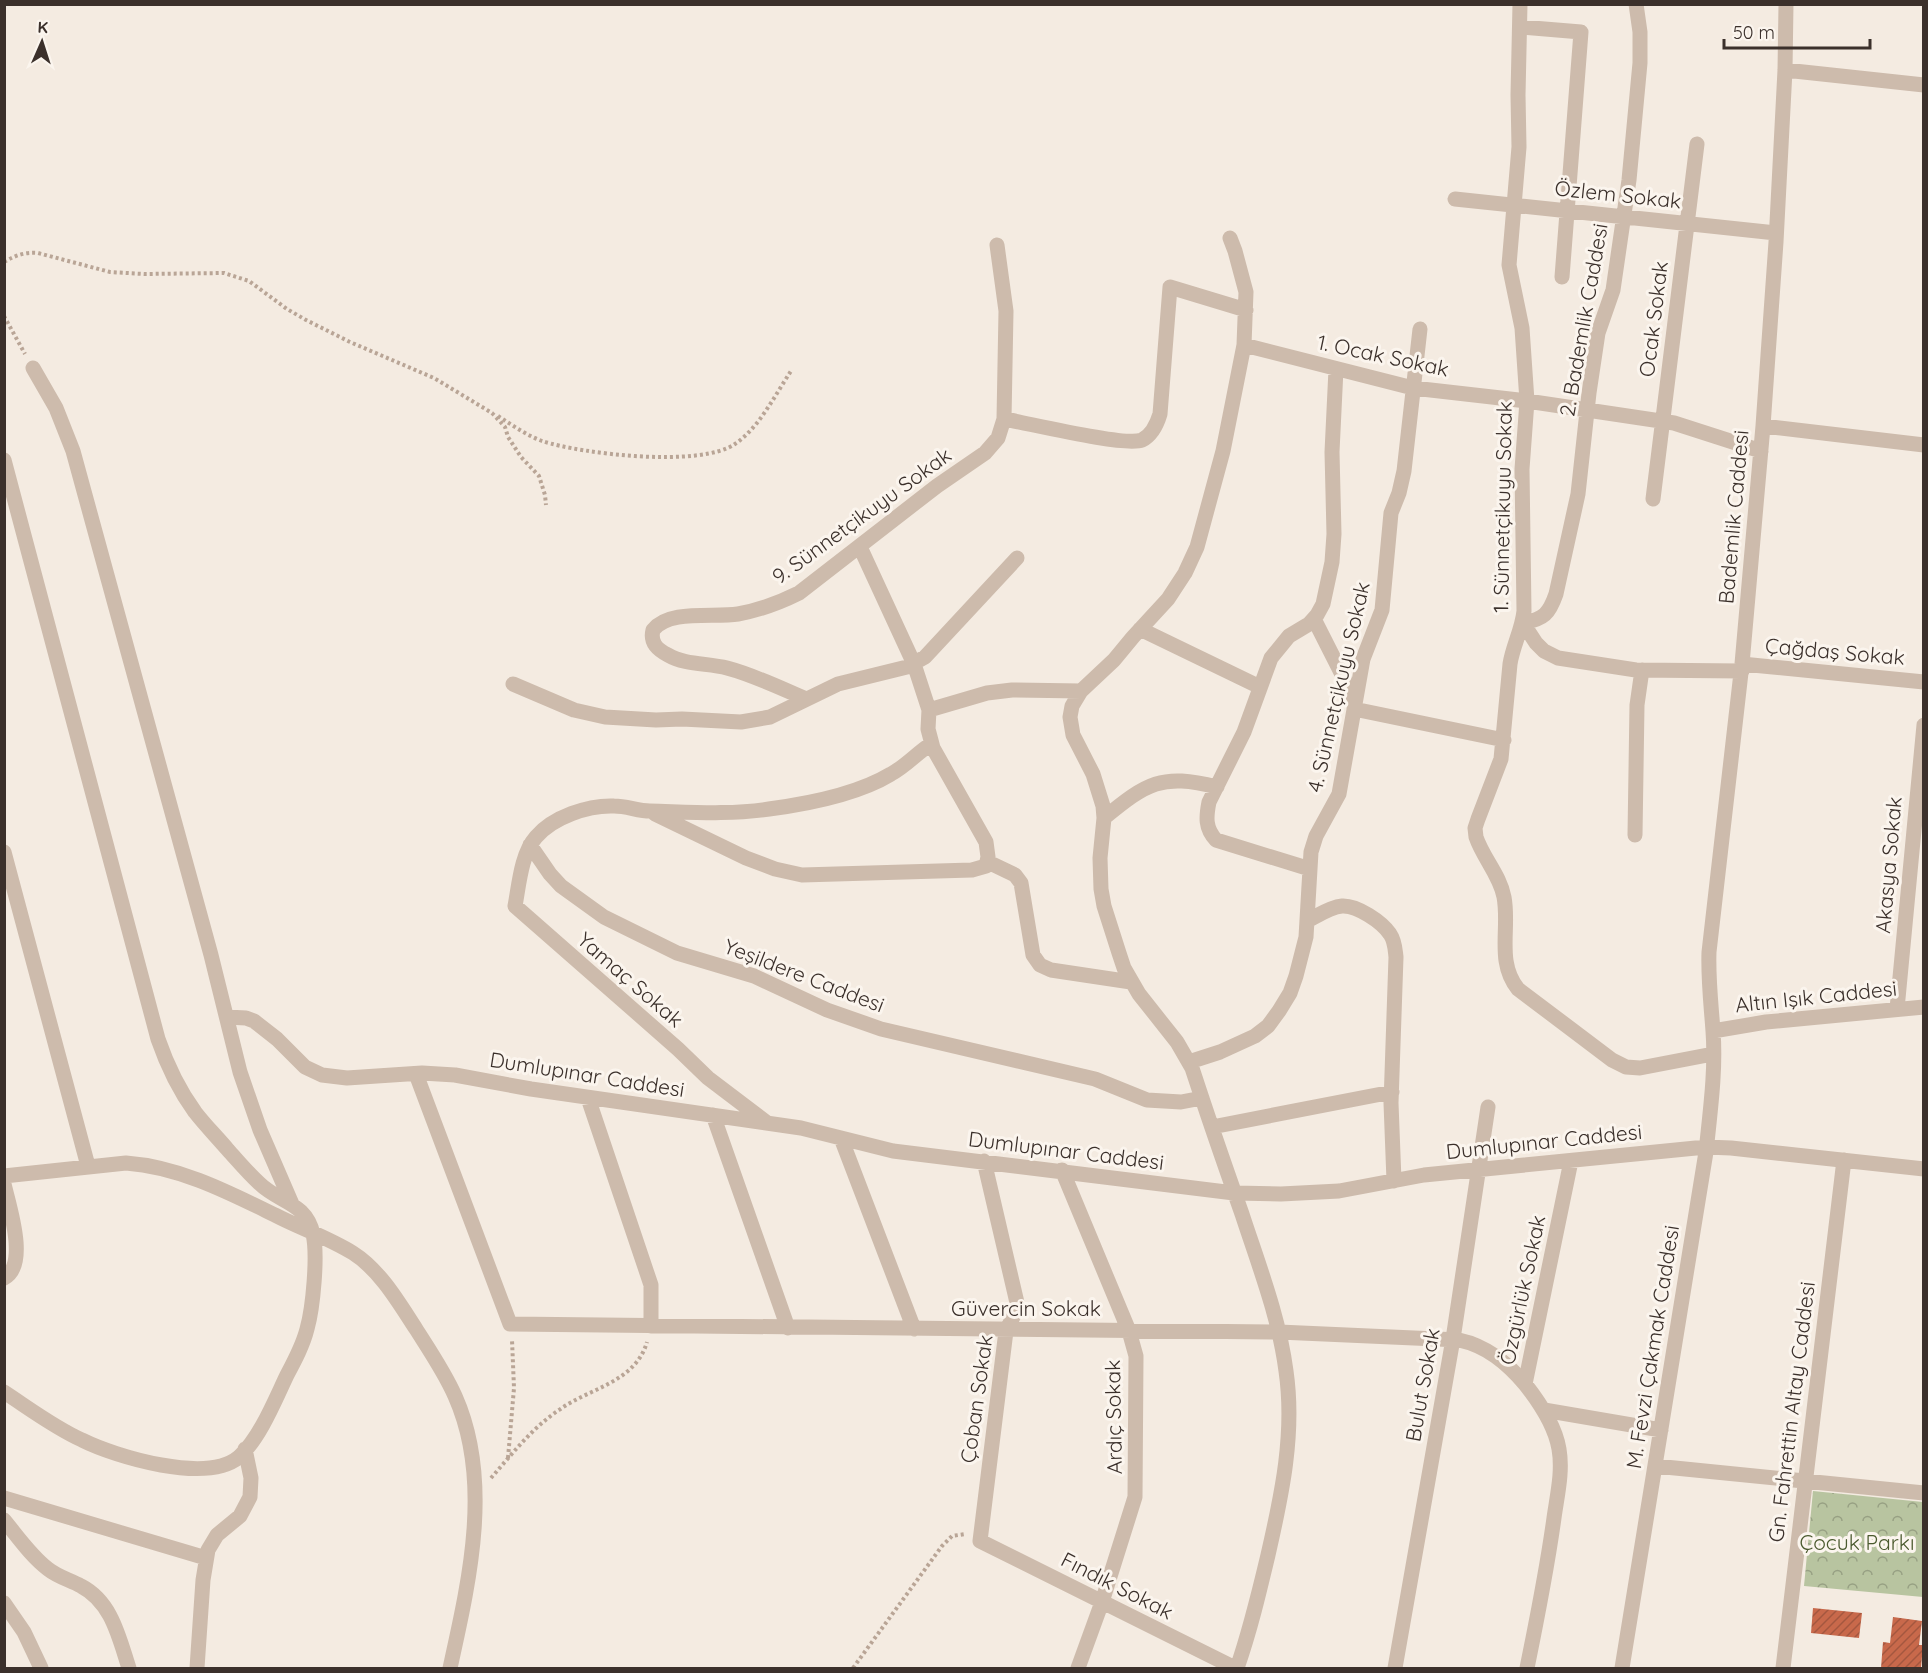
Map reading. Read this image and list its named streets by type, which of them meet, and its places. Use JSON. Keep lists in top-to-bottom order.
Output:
{
  "streets": {
    "street": [
      "Özlem Sokak",
      "Ocak Sokak",
      "2. Bademlik Caddesi",
      "1. Ocak Sokak",
      "1. Sünnetçikuyu Sokak",
      "9. Sünnetçikuyu Sokak",
      "Bademlik Caddesi",
      "Çağdaş Sokak",
      "4. Sünnetçikuyu Sokak",
      "Akasya Sokak",
      "Yeşildere Caddesi",
      "Yamaç Sokak",
      "Altın Işık Caddesi",
      "Dumlupınar Caddesi",
      "Özgürlük Sokak",
      "Güvercin Sokak",
      "M. Fevzi Çakmak Caddesi",
      "Bulut Sokak",
      "Çoban Sokak",
      "Gn. Fahrettin Altay Caddesi",
      "Ardıç Sokak",
      "Fındık Sokak"
    ]
  },
  "crossings": [
    ["Özlem Sokak", "Ocak Sokak"],
    ["Özlem Sokak", "2. Bademlik Caddesi"],
    ["Özlem Sokak", "1. Sünnetçikuyu Sokak"],
    ["Özlem Sokak", "Bademlik Caddesi"],
    ["Ocak Sokak", "1. Ocak Sokak"],
    ["2. Bademlik Caddesi", "1. Ocak Sokak"],
    ["2. Bademlik Caddesi", "1. Sünnetçikuyu Sokak"],
    ["2. Bademlik Caddesi", "Çağdaş Sokak"],
    ["1. Ocak Sokak", "1. Sünnetçikuyu Sokak"],
    ["1. Ocak Sokak", "Bademlik Caddesi"],
    ["1. Ocak Sokak", "4. Sünnetçikuyu Sokak"],
    ["1. Sünnetçikuyu Sokak", "Çağdaş Sokak"],
    ["1. Sünnetçikuyu Sokak", "M. Fevzi Çakmak Caddesi"],
    ["Bademlik Caddesi", "Çağdaş Sokak"],
    ["Bademlik Caddesi", "Altın Işık Caddesi"],
    ["Bademlik Caddesi", "M. Fevzi Çakmak Caddesi"],
    ["Akasya Sokak", "Altın Işık Caddesi"],
    ["Yeşildere Caddesi", "Yamaç Sokak"],
    ["Yamaç Sokak", "Dumlupınar Caddesi"],
    ["Altın Işık Caddesi", "M. Fevzi Çakmak Caddesi"],
    ["Dumlupınar Caddesi", "Özgürlük Sokak"],
    ["Dumlupınar Caddesi", "M. Fevzi Çakmak Caddesi"],
    ["Dumlupınar Caddesi", "Bulut Sokak"],
    ["Dumlupınar Caddesi", "Çoban Sokak"],
    ["Dumlupınar Caddesi", "Gn. Fahrettin Altay Caddesi"],
    ["Dumlupınar Caddesi", "Ardıç Sokak"],
    ["Özgürlük Sokak", "Güvercin Sokak"],
    ["Güvercin Sokak", "Bulut Sokak"],
    ["Güvercin Sokak", "Çoban Sokak"],
    ["Güvercin Sokak", "Ardıç Sokak"],
    ["Çoban Sokak", "Fındık Sokak"],
    ["Ardıç Sokak", "Fındık Sokak"]
  ],
  "parks": ["Çocuk Parkı"],
  "scale_bar": "50 m",
  "north": "top"
}
